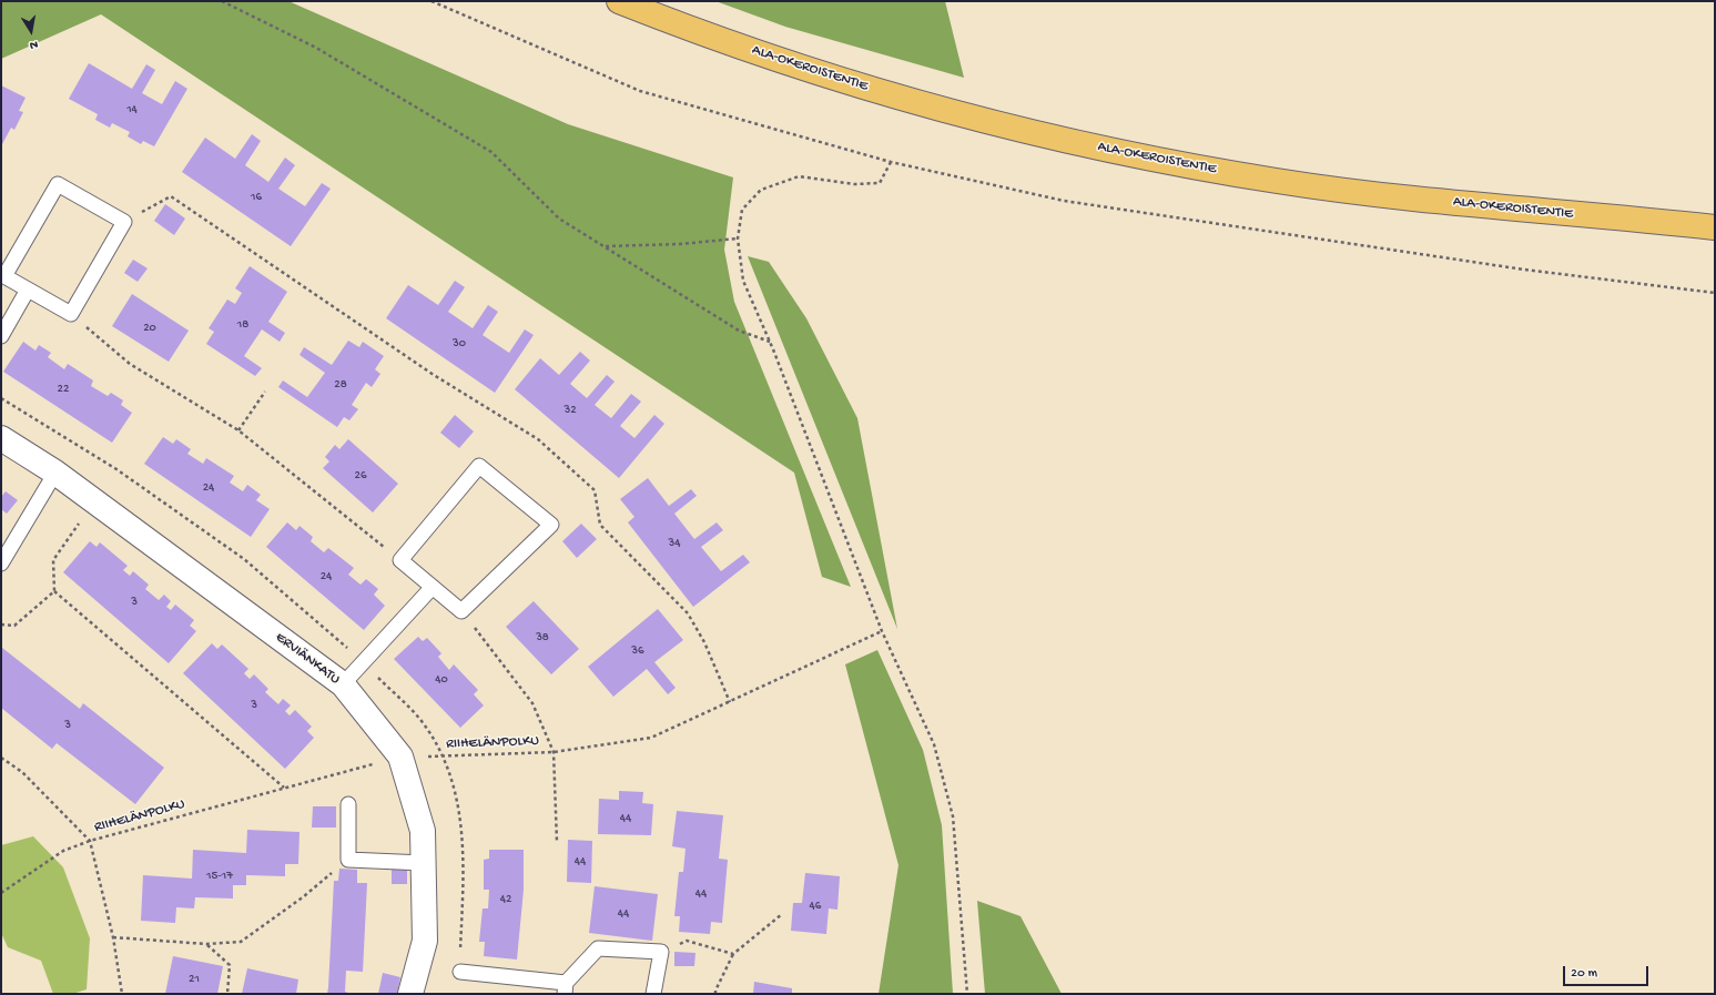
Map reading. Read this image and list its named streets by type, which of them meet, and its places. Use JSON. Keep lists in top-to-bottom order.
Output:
{
  "streets": {
    "main road": ["ALA-OKEROISTENTIE"],
    "street": ["ERVIÄNKATU"],
    "path": ["RIIHELÄNPOLKU"]
  },
  "crossings": [
    ["ERVIÄNKATU", "RIIHELÄNPOLKU"]
  ],
  "house_numbers": [
    "14",
    "16",
    "18",
    "20",
    "30",
    "28",
    "22",
    "32",
    "26",
    "24",
    "34",
    "24",
    "3",
    "38",
    "36",
    "40",
    "3",
    "3",
    "44",
    "44",
    "15-17",
    "44",
    "42",
    "46",
    "44",
    "21"
  ],
  "scale_bar": "20 m",
  "north": "bottom"
}
